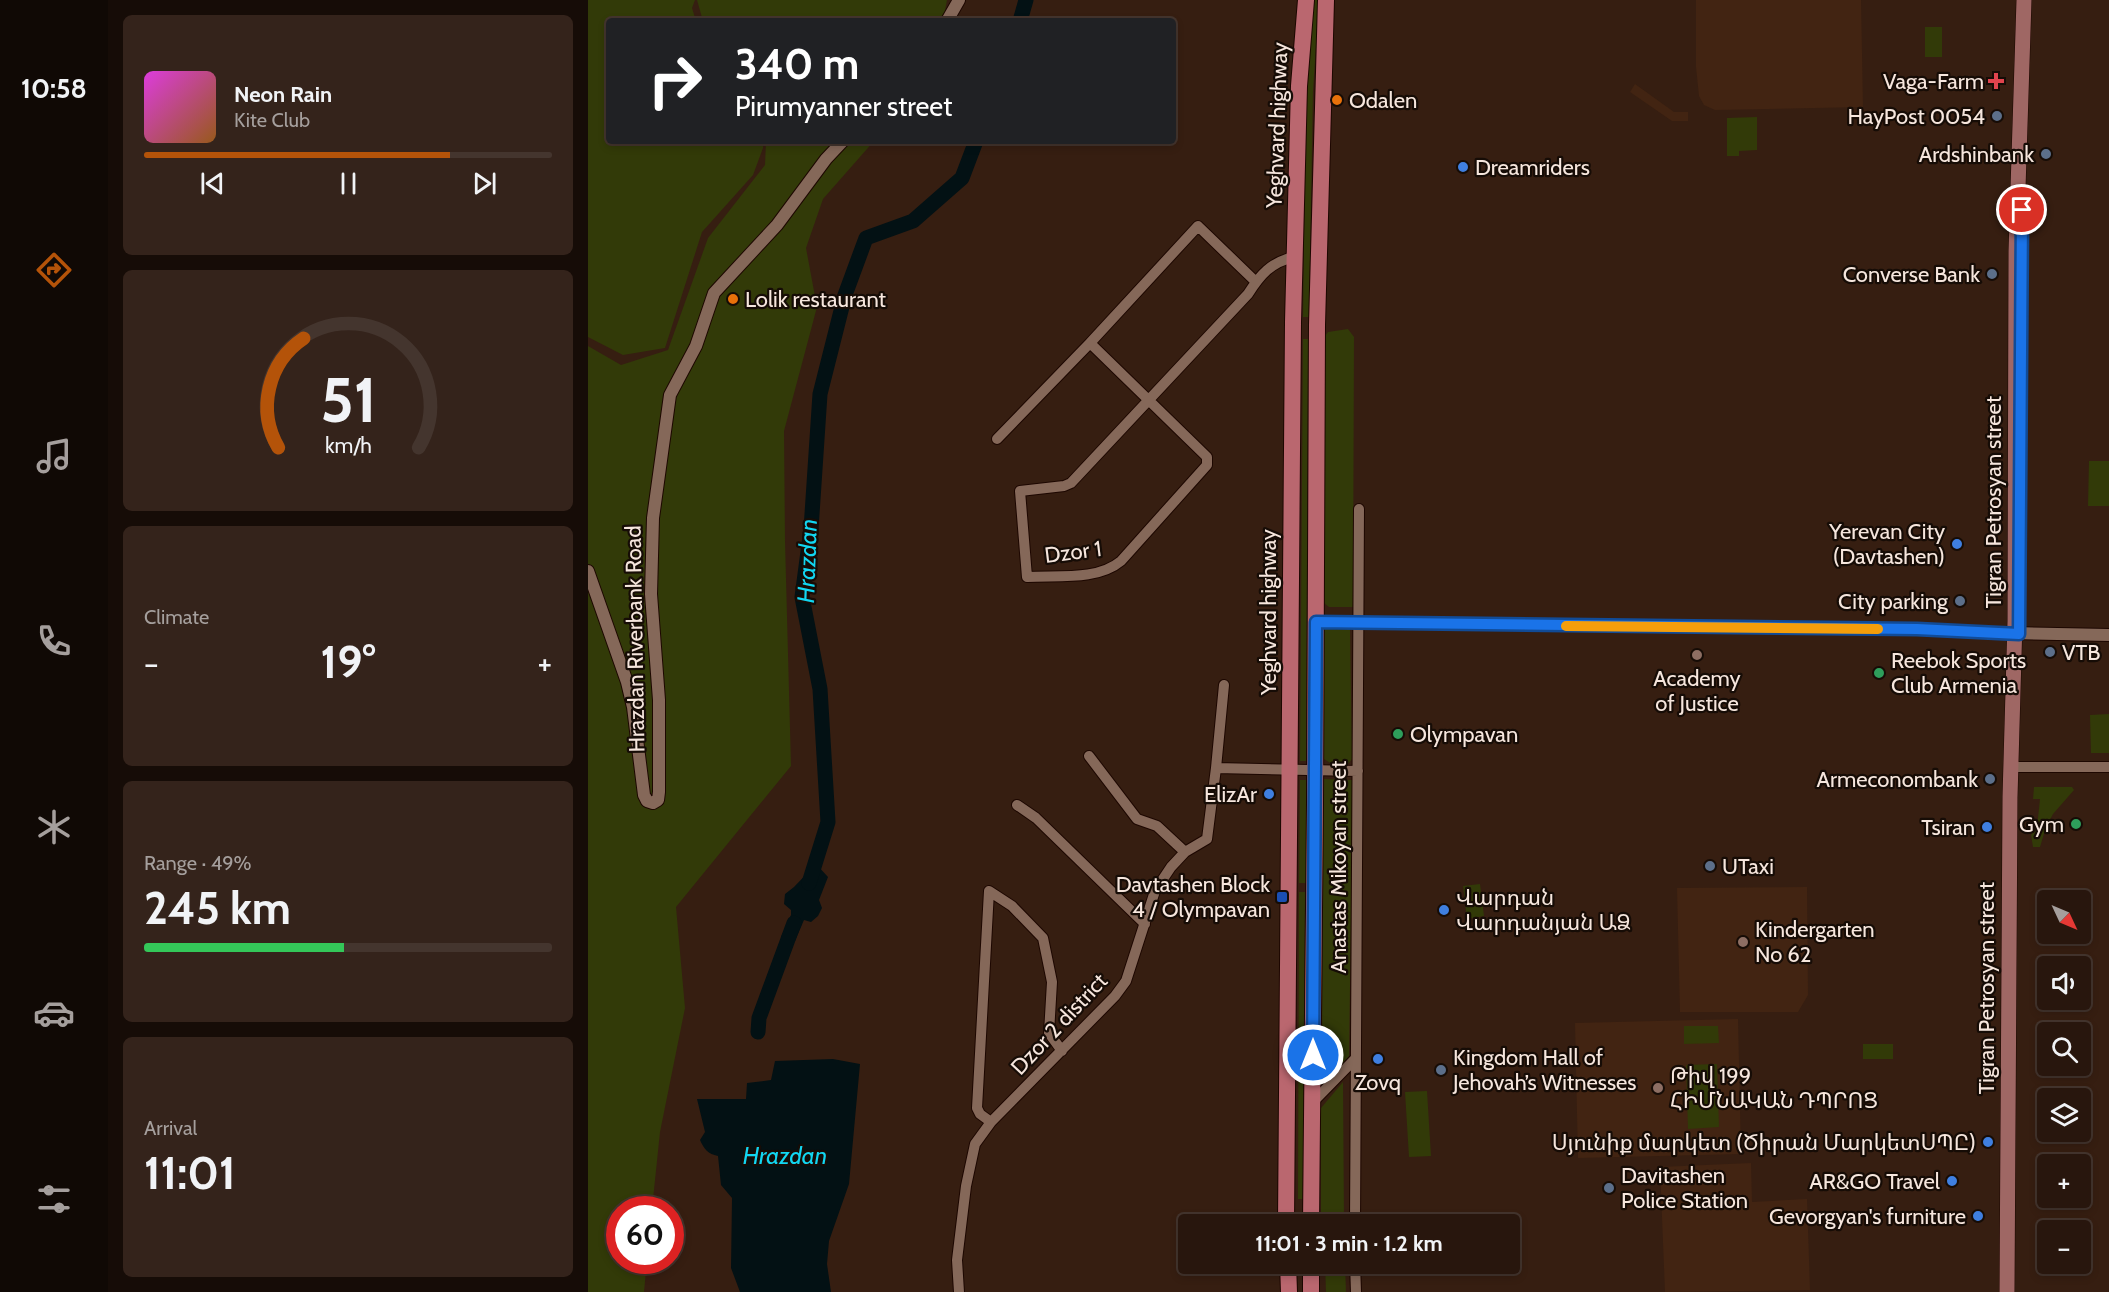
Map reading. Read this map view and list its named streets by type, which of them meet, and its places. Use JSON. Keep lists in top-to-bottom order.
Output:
{
  "streets": {
    "main road": ["Yeghvard highway", "Tigran Petrosyan street"],
    "street": [
      "Dzor 1",
      "Hrazdan Riverbank Road",
      "Anastas Mikoyan street",
      "Dzor 2 district"
    ]
  },
  "crossings": [
    ["Yeghvard highway", "Dzor 1"]
  ],
  "water": ["Hrazdan"],
  "places": {
    "health": ["Vaga-Farm"],
    "other": [
      "Odalen",
      "HayPost 0054",
      "Ardshinbank",
      "Dreamriders",
      "Converse Bank",
      "Lolik restaurant",
      "Yerevan City (Davtashen)",
      "City parking",
      "VTB",
      "Academy of Justice",
      "Reebok Sports Club Armenia",
      "Olympavan",
      "Armeconombank",
      "ElizAr",
      "Gym",
      "Tsiran",
      "UTaxi",
      "Վարդան Վարդանյան ԱՁ",
      "Kindergarten No 62",
      "Zovq",
      "Kingdom Hall of Jehovah’s Witnesses",
      "Թիվ 199 ՀԻՄՆԱԿԱՆ ԴՊՐՈՑ",
      "Սյունիք մարկետ (Ծիրան ՄարկետՍՊԸ)",
      "AR&GO Travel",
      "Davitashen Police Station",
      "Gevorgyan's furniture"
    ],
    "transit": ["Davtashen Block 4 / Olympavan"]
  },
  "north": "bottom right",
  "page": {
    "tabs": "10:58",
    "turn": ["340 m", "Pirumyanner street"],
    "song": ["Neon Rain", "Kite Club"],
    "tile": [
      "Climate",
      ["Range · 49%", "245 km"],
      ["Arrival", "11:01"]
    ],
    "heat": ["−", "19°", "+"],
    "map_buttons": ["+", "−"],
    "limit": "60",
    "trip": "11:01 · 3 min · 1.2 km",
    "gauge": ["51", "km/h"]
  }
}
